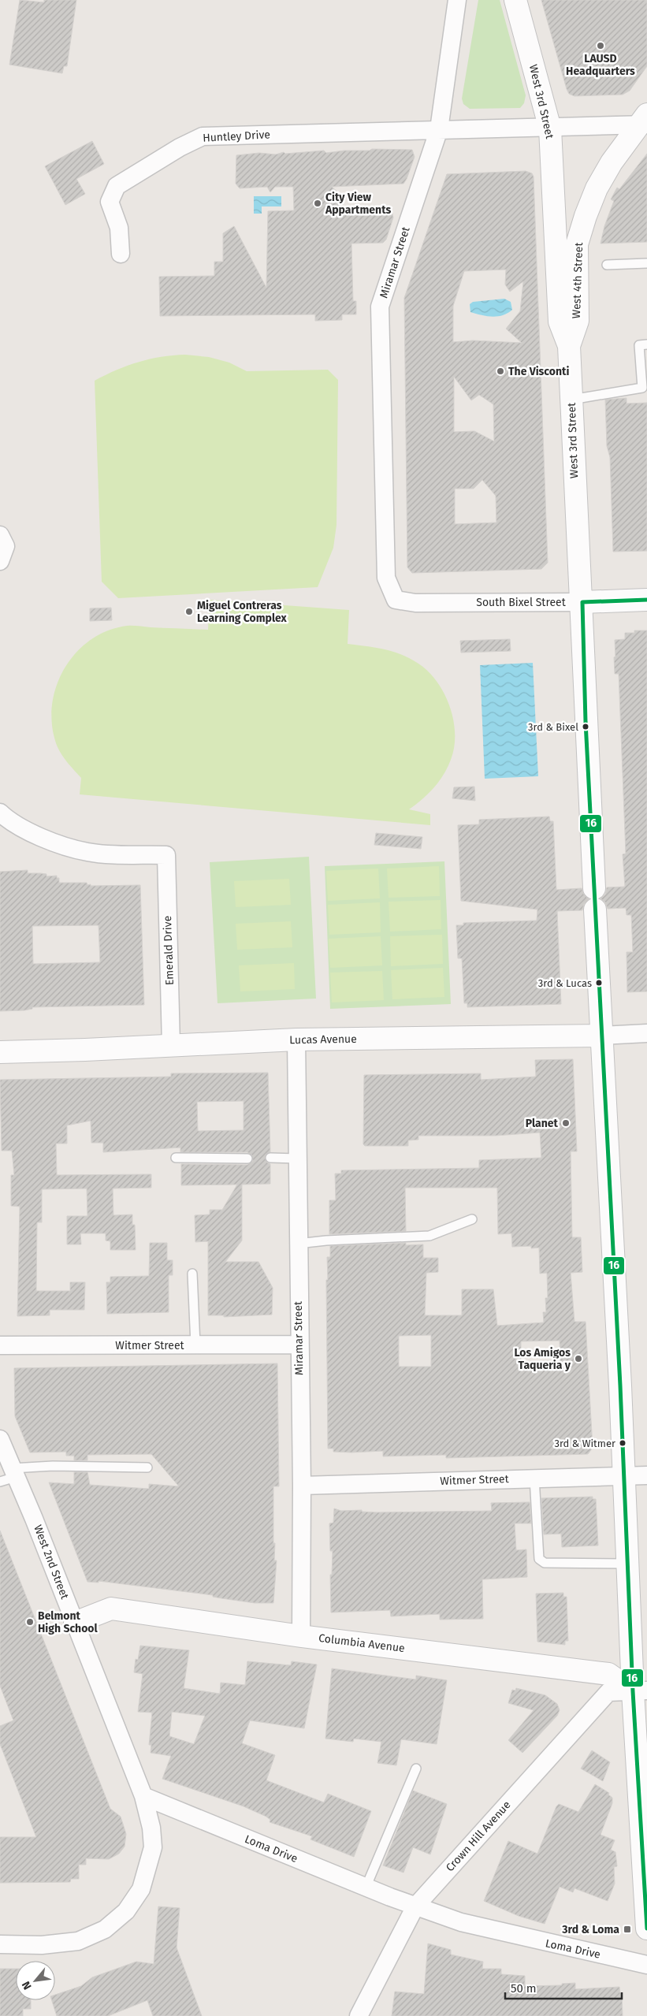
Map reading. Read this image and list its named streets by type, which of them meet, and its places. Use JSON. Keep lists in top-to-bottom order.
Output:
{
  "streets": {
    "main road": [
      "West 3rd Street",
      "West 4th Street",
      "South Bixel Street",
      "Lucas Avenue",
      "Columbia Avenue"
    ],
    "street": [
      "Huntley Drive",
      "Miramar Street",
      "Emerald Drive",
      "Witmer Street",
      "West 2nd Street",
      "Crown Hill Avenue",
      "Loma Drive"
    ]
  },
  "crossings": [
    ["West 3rd Street", "Huntley Drive"],
    ["West 3rd Street", "West 4th Street"],
    ["West 3rd Street", "South Bixel Street"],
    ["Huntley Drive", "Miramar Street"],
    ["Huntley Drive", "West 4th Street"],
    ["Miramar Street", "South Bixel Street"],
    ["Miramar Street", "Lucas Avenue"],
    ["Miramar Street", "Witmer Street"],
    ["Miramar Street", "Columbia Avenue"],
    ["Emerald Drive", "Lucas Avenue"],
    ["West 2nd Street", "Columbia Avenue"],
    ["West 2nd Street", "Loma Drive"],
    ["Columbia Avenue", "Crown Hill Avenue"],
    ["Crown Hill Avenue", "Loma Drive"]
  ],
  "places": {
    "other": [
      "LAUSD Headquarters",
      "City View Appartments",
      "The Visconti",
      "Miguel Contreras Learning Complex",
      "3rd & Bixel",
      "3rd & Lucas",
      "Planet",
      "Los Amigos Taqueria y",
      "3rd & Witmer",
      "Belmont High School"
    ],
    "transit": ["3rd & Loma"]
  },
  "lines": ["transit line 16"],
  "scale_bar": "50 m",
  "north": "bottom left"
}
